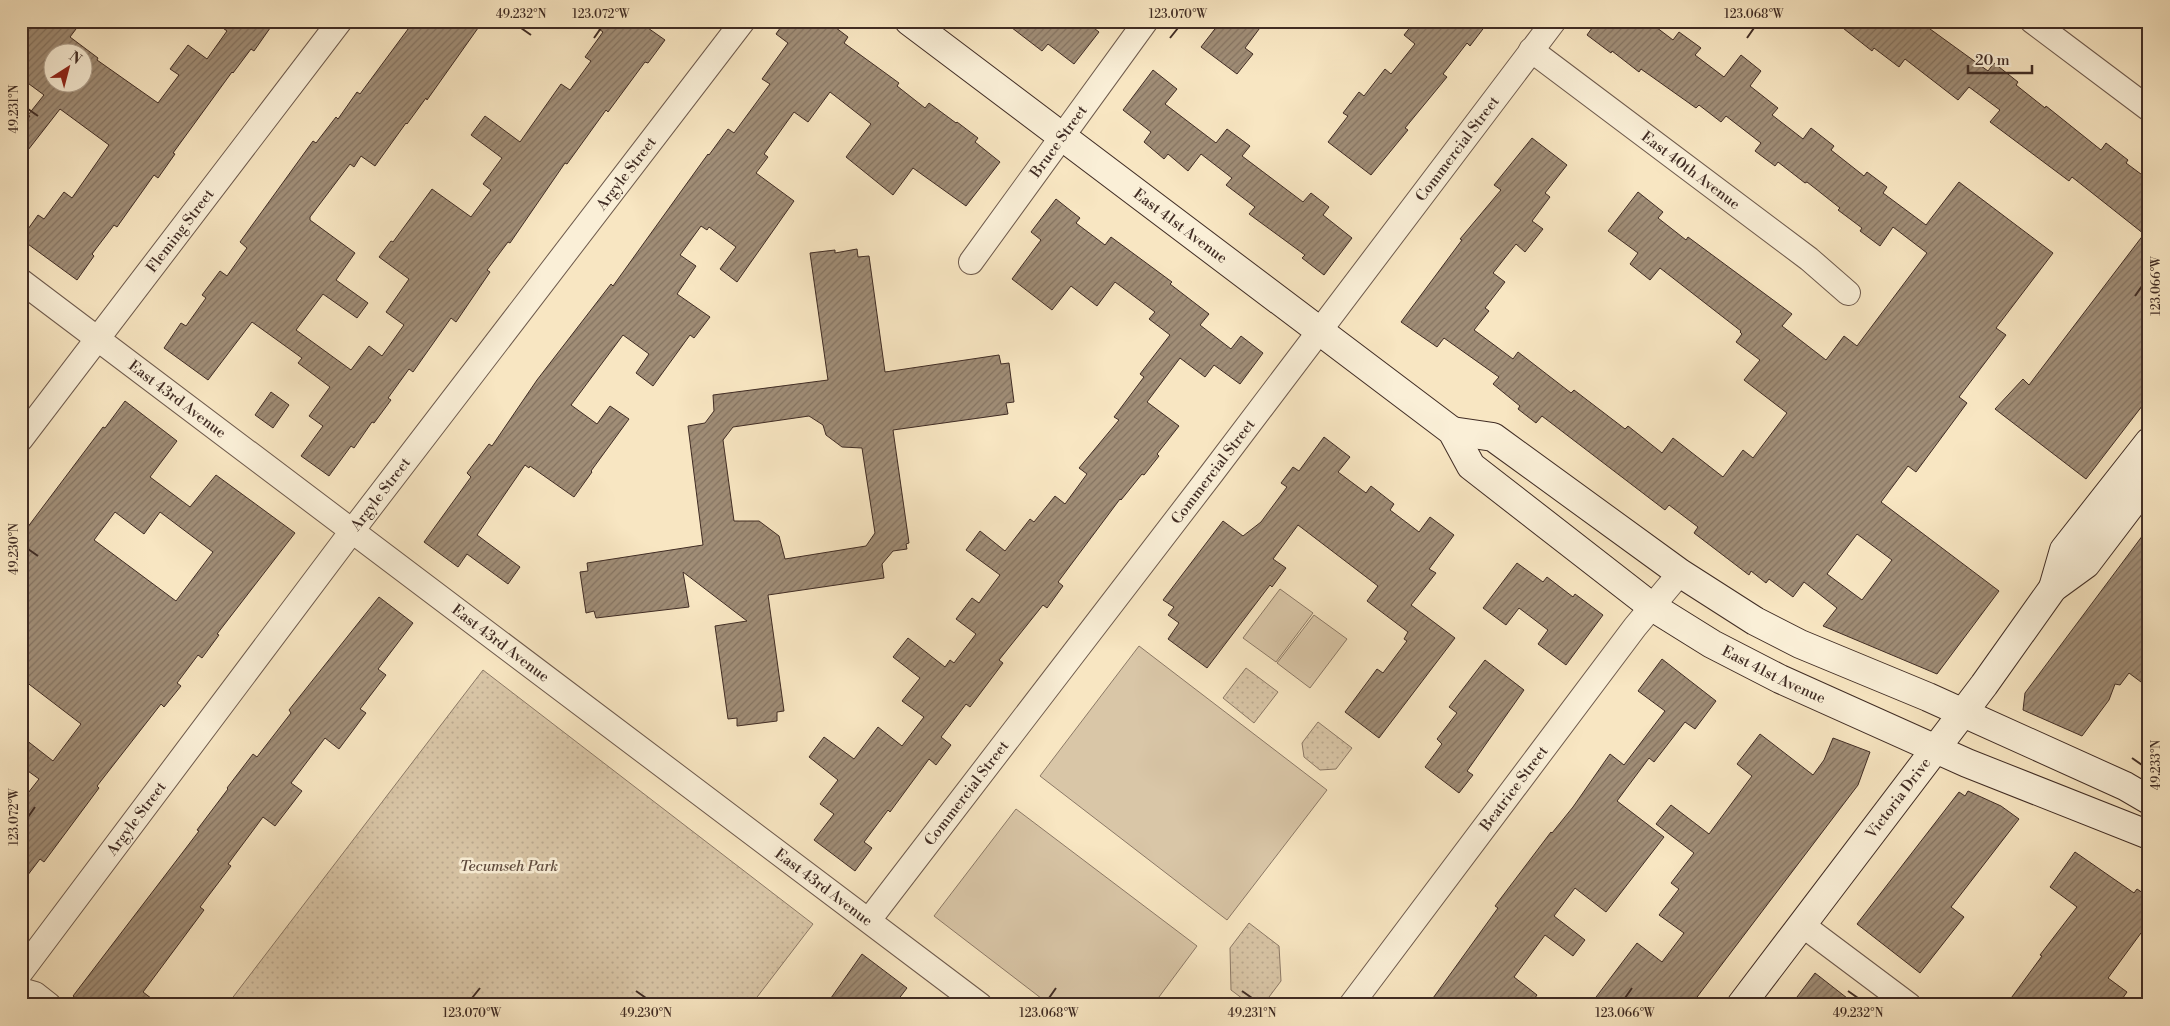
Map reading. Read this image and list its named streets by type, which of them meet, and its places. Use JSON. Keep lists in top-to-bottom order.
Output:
{
  "streets": {
    "main road": ["East 41st Avenue", "Victoria Drive"],
    "street": [
      "Bruce Street",
      "Commercial Street",
      "East 40th Avenue",
      "Argyle Street",
      "Fleming Street",
      "East 43rd Avenue",
      "Beatrice Street"
    ]
  },
  "crossings": [
    ["Bruce Street", "East 41st Avenue"],
    ["Commercial Street", "East 40th Avenue"],
    ["Commercial Street", "East 41st Avenue"],
    ["Commercial Street", "East 43rd Avenue"],
    ["Argyle Street", "East 43rd Avenue"],
    ["East 41st Avenue", "Beatrice Street"],
    ["East 41st Avenue", "Victoria Drive"],
    ["Fleming Street", "East 43rd Avenue"]
  ],
  "parks": ["Tecumseh Park"],
  "scale_bar": "20 m",
  "north": "top right",
  "coordinates": [
    "49.232°N",
    "123.072°W",
    "123.070°W",
    "123.068°W",
    "49.231°N",
    "123.066°W",
    "49.230°N",
    "49.233°N"
  ]
}
